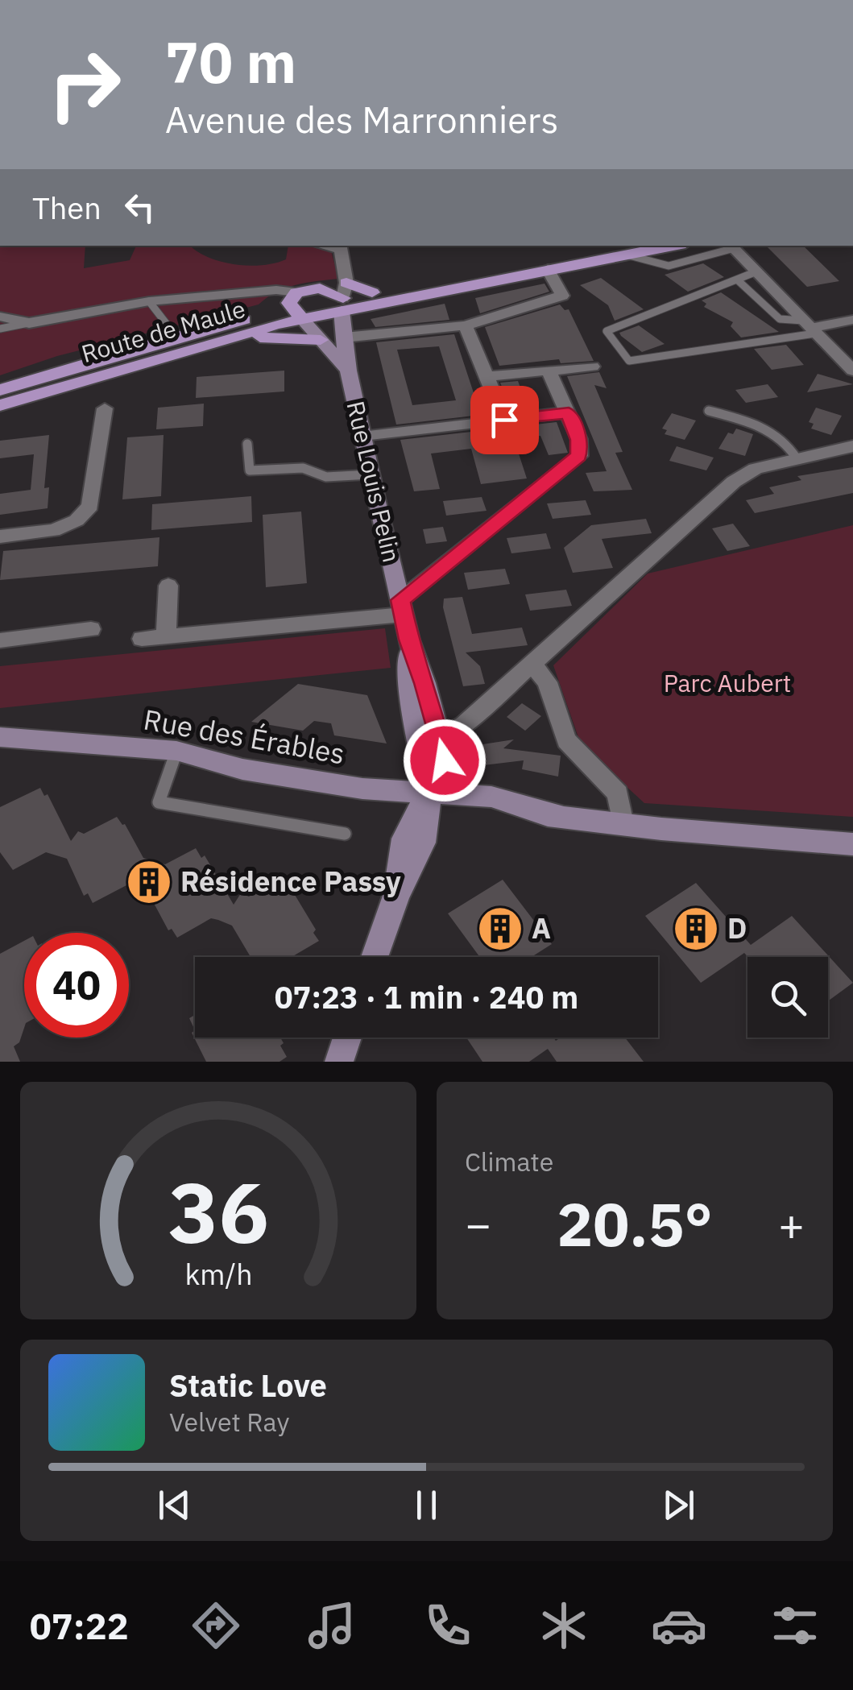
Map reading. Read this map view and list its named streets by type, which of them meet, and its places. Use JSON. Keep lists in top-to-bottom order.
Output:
{
  "streets": {
    "main road": ["Route de Maule"],
    "street": ["Rue Louis Pelin", "Rue des Érables"]
  },
  "crossings": [
    ["Route de Maule", "Rue Louis Pelin"],
    ["Rue Louis Pelin", "Rue des Érables"]
  ],
  "parks": ["Parc Aubert"],
  "places": {
    "building": ["Résidence Passy", "A", "D"]
  },
  "page": {
    "turn": ["70 m", "Avenue des Marronniers"],
    "then": "Then",
    "limit": "40",
    "trip": "07:23 · 1 min · 240 m",
    "tile": "Climate",
    "heat": ["−", "20.5°", "+"],
    "song": ["Static Love", "Velvet Ray"],
    "tabs": "07:22",
    "gauge": ["36", "km/h"]
  }
}
